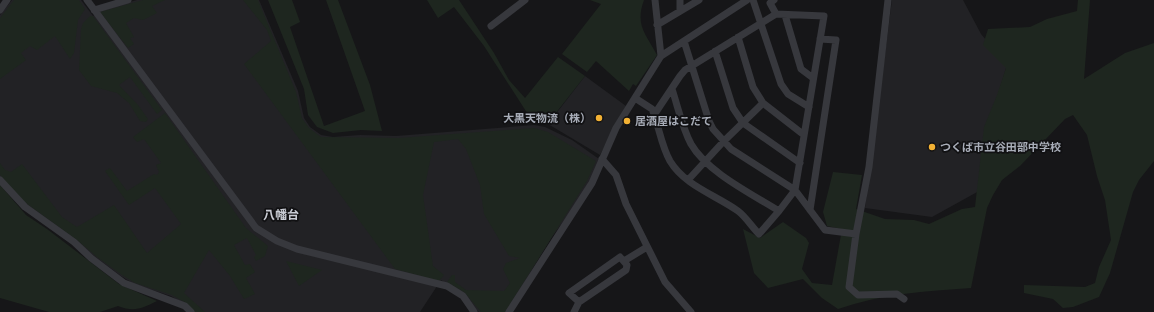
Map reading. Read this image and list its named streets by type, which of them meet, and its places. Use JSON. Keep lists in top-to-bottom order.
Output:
{
  "districts": ["八幡台"],
  "places": ["大黒天物流（株）", "居酒屋はこだて", "つくば市立谷田部中学校"]
}
